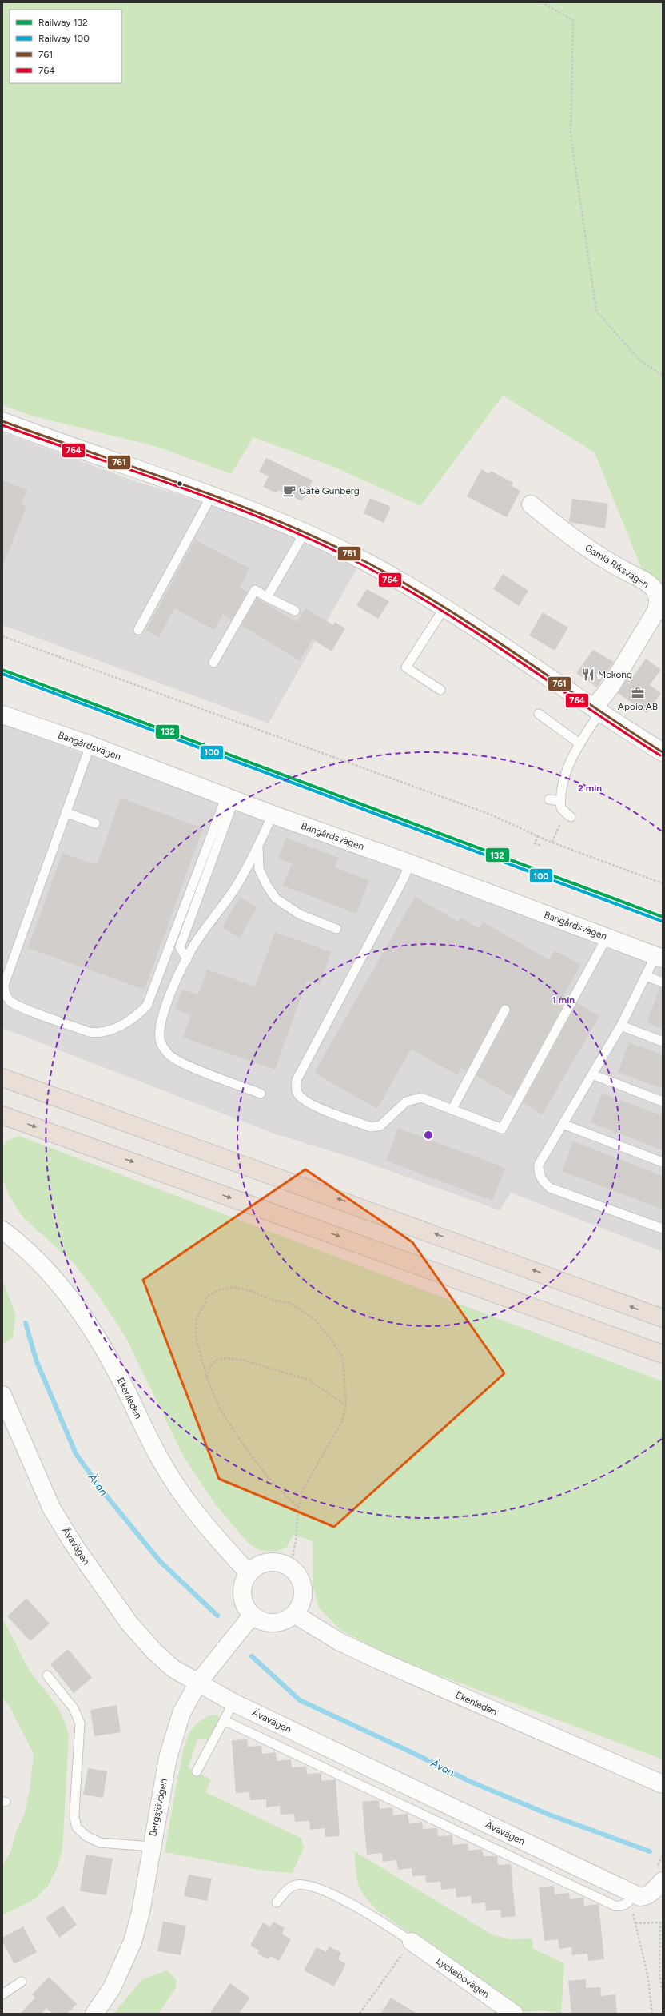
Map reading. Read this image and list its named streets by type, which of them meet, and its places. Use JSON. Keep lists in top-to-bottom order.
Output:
{
  "streets": {
    "street": [
      "Gamla Riksvägen",
      "Bangårdsvägen",
      "Ekenleden",
      "Ävavägen",
      "Bergsjövägen",
      "Lyckebovägen"
    ]
  },
  "crossings": [
    ["Ekenleden", "Bergsjövägen"],
    ["Ävavägen", "Bergsjövägen"]
  ],
  "water": ["Ävan"],
  "places": {
    "cafe": ["Café Gunberg"],
    "restaurant": ["Mekong"],
    "office": ["Apoio AB"]
  },
  "lines": [
    "transit line 761",
    "transit line 764",
    "rail line 132",
    "rail line 100"
  ],
  "legend": [
    "Railway 132",
    "Railway 100",
    "761",
    "764"
  ],
  "rings": ["2 min", "1 min"]
}
